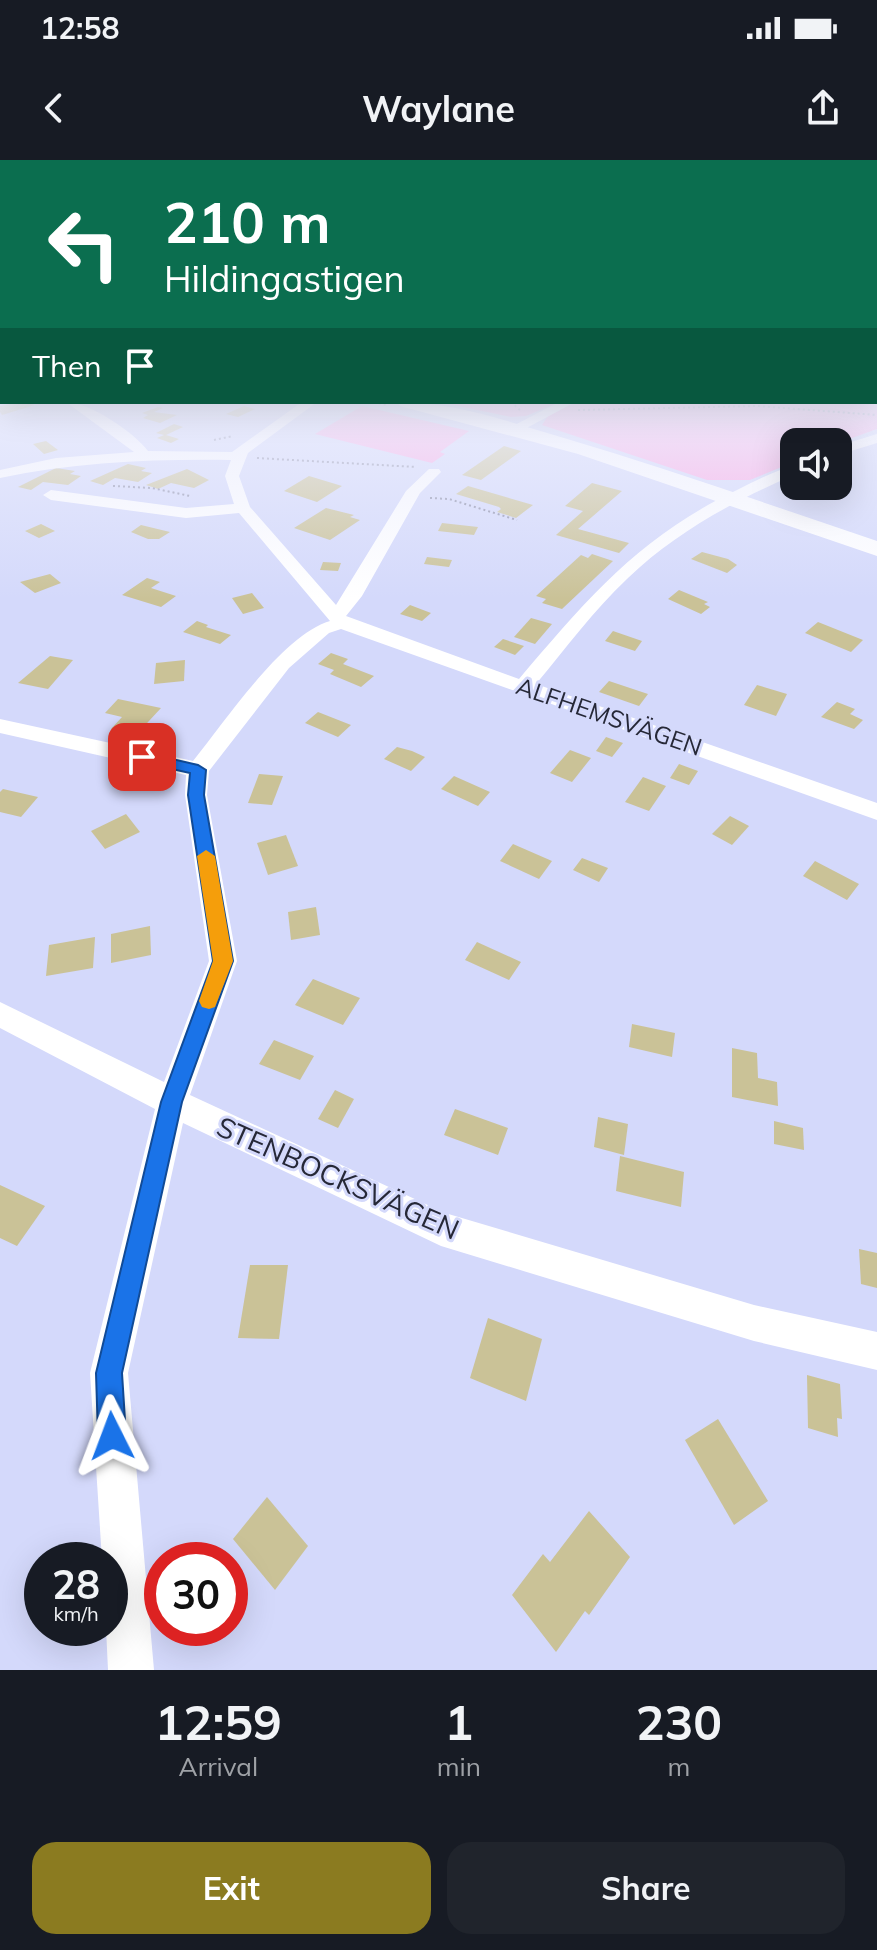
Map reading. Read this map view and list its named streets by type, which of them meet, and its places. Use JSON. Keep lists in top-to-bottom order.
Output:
{
  "streets": {
    "street": ["ALFHEMSVÄGEN", "STENBOCKSVÄGEN"]
  },
  "page": {
    "status": "12:58",
    "header": "Waylane",
    "turn": ["210 m", "Hildingastigen"],
    "then": "Then",
    "speed": "28 km/h",
    "limit": "30",
    "eta": [
      "12:59",
      "Arrival",
      "1",
      "min",
      "230",
      "m"
    ],
    "buttons": ["Exit", "Share"]
  }
}
